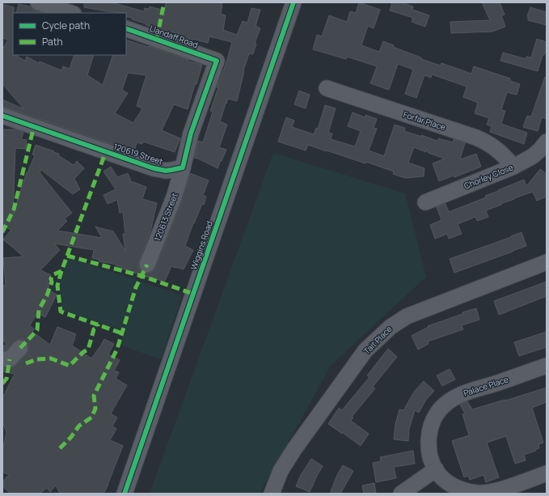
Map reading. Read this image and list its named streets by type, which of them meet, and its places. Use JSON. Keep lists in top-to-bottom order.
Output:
{
  "streets": {
    "street": [
      "Llandaff Road",
      "Forfar Place",
      "120619 Street",
      "Chorley Close",
      "120613 Street",
      "Wiggins Road",
      "Tait Place",
      "Palace Place"
    ]
  },
  "crossings": [
    ["Llandaff Road", "120619 Street"],
    ["Llandaff Road", "120613 Street"],
    ["Forfar Place", "Chorley Close"],
    ["120619 Street", "120613 Street"]
  ],
  "legend": ["Cycle path", "Path"]
}
